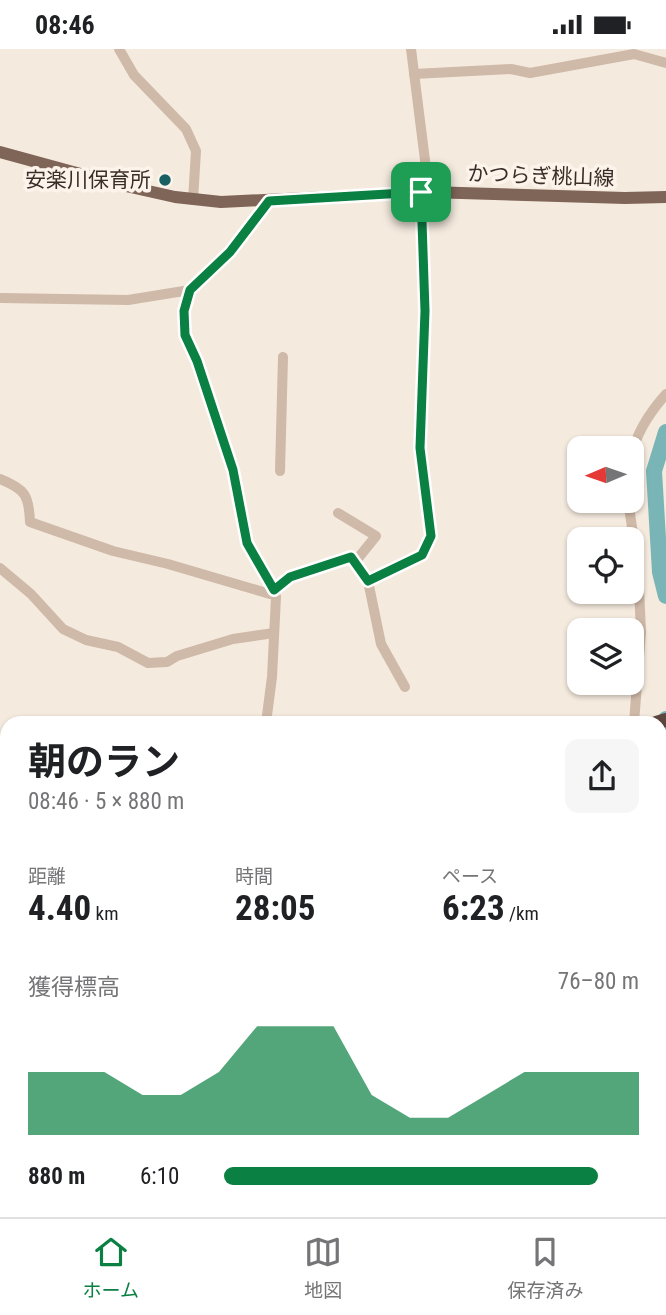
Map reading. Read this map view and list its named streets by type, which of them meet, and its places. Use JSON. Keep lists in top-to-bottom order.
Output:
{
  "streets": {
    "main road": ["かつらぎ桃山線"]
  },
  "places": ["安楽川保育所"],
  "north": "left",
  "page": {
    "status": "08:46",
    "heading": ["朝のラン", "08:46 · 5 × 880 m"],
    "stats": [
      ["距離", "4.40 km"],
      ["時間", "28:05"],
      ["ペース", "6:23 /km"]
    ],
    "chart": ["獲得標高", "76–80 m"],
    "list": [
      {
        "name": "880 m",
        "note": "6:10"
      }
    ],
    "tabs": ["ホーム", "地図", "保存済み"]
  }
}
